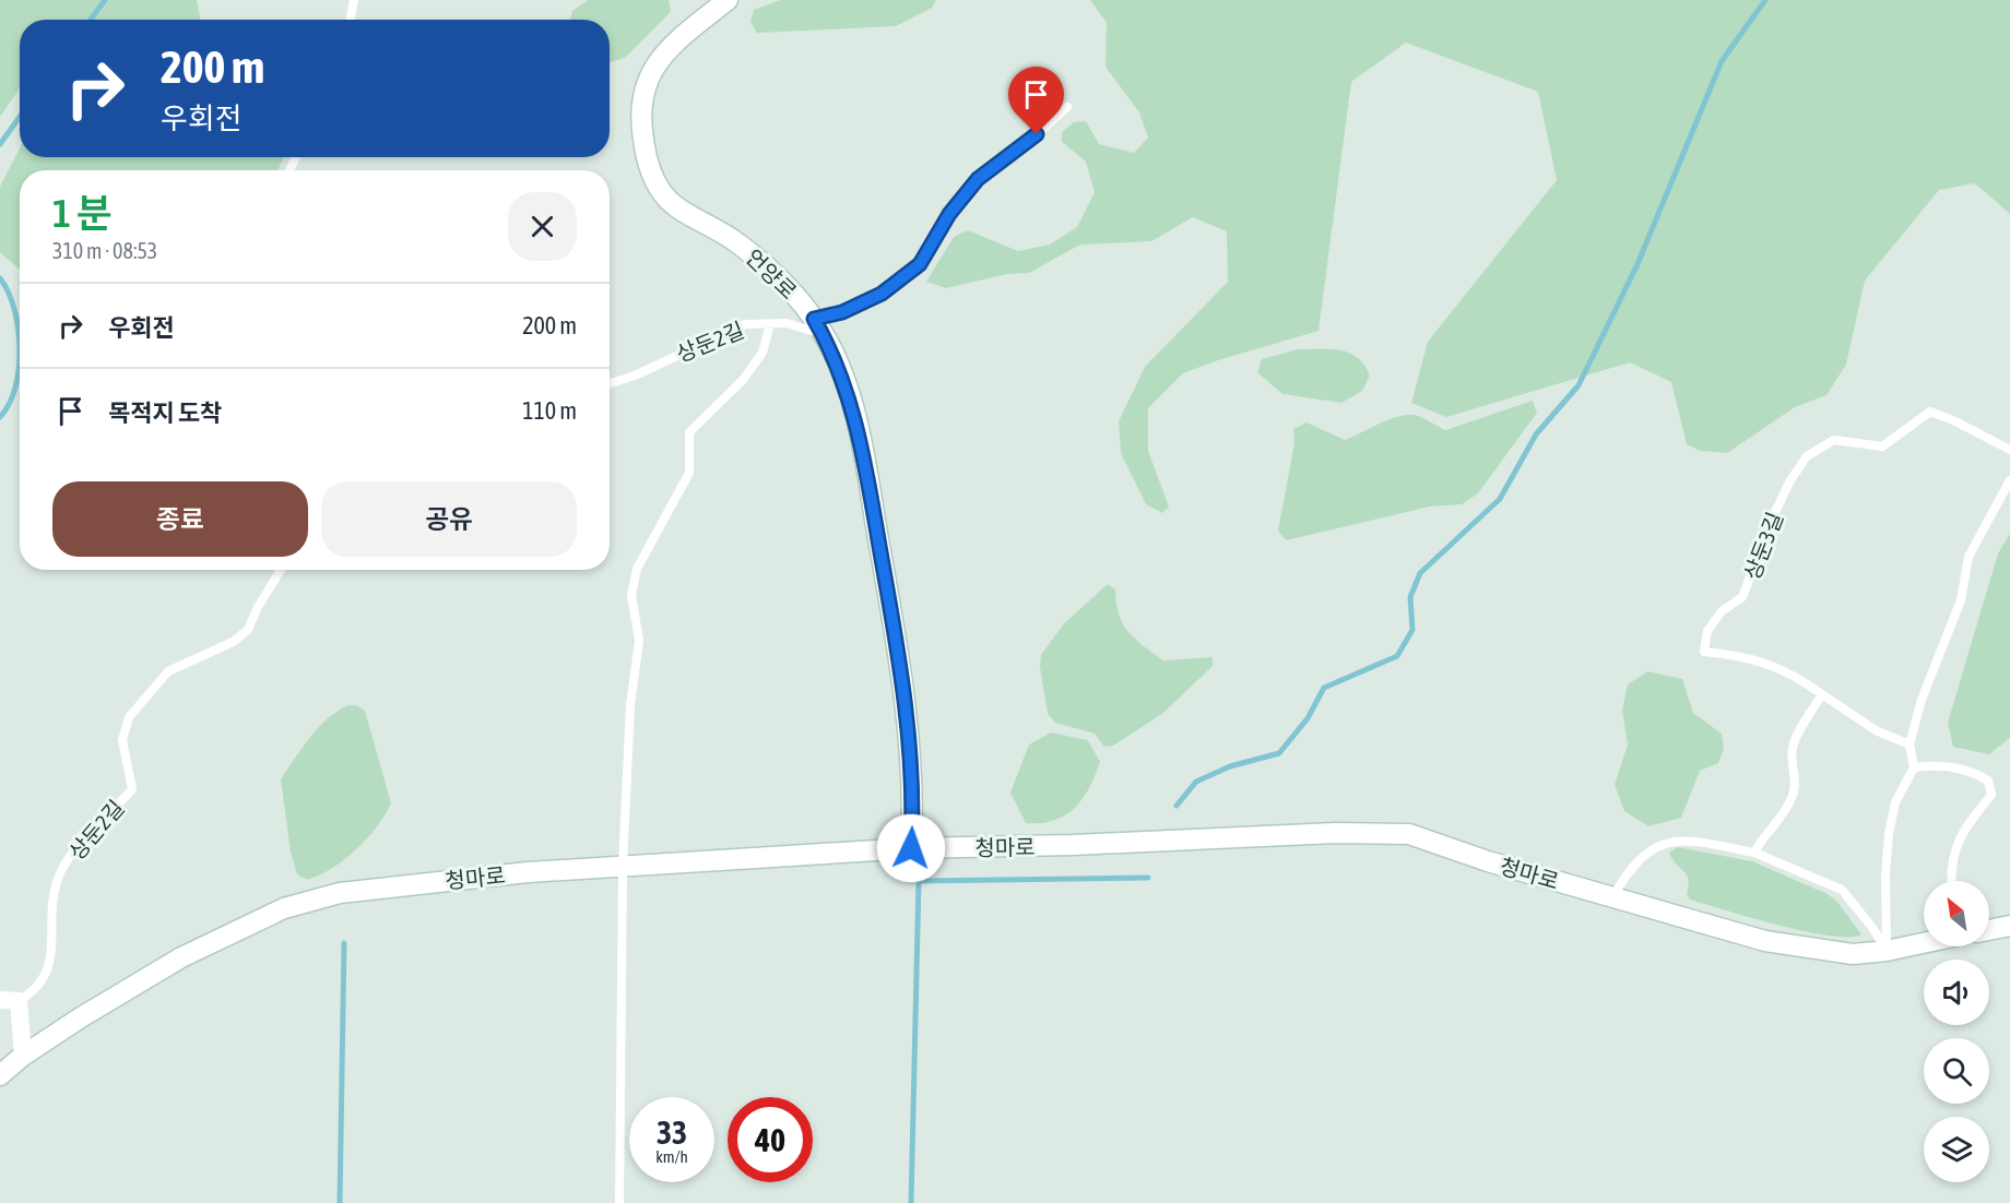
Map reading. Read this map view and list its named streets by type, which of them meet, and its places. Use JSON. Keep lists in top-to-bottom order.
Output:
{
  "streets": {
    "street": ["언양로", "청마로"],
    "lane": ["상둔2길", "상둔3길"]
  },
  "crossings": [
    ["언양로", "상둔2길"],
    ["언양로", "청마로"]
  ],
  "north": "top left",
  "page": {
    "turn": ["200 m", "우회전"],
    "heading": ["1 분", "310 m · 08:53"],
    "list": [
      {
        "name": "우회전",
        "value": "200 m"
      },
      {
        "name": "목적지 도착",
        "value": "110 m"
      }
    ],
    "buttons": ["종료", "공유"],
    "speed": "33 km/h",
    "limit": "40"
  }
}
